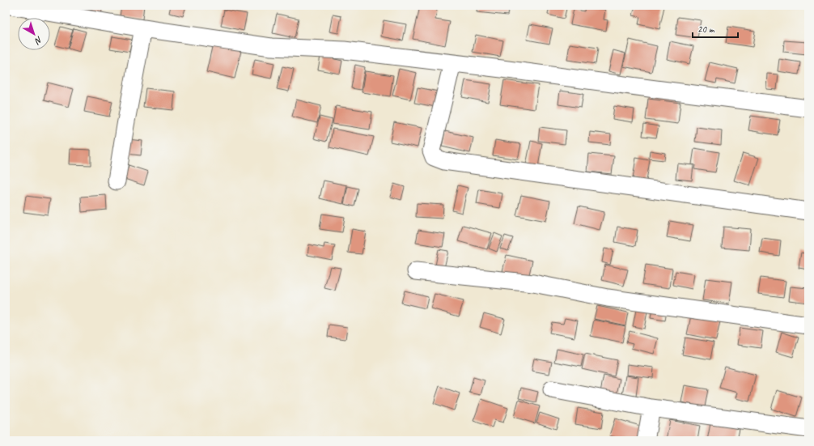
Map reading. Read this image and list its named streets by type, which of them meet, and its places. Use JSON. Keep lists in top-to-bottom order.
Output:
{
  "scale_bar": "20 m",
  "north": "bottom right"
}
